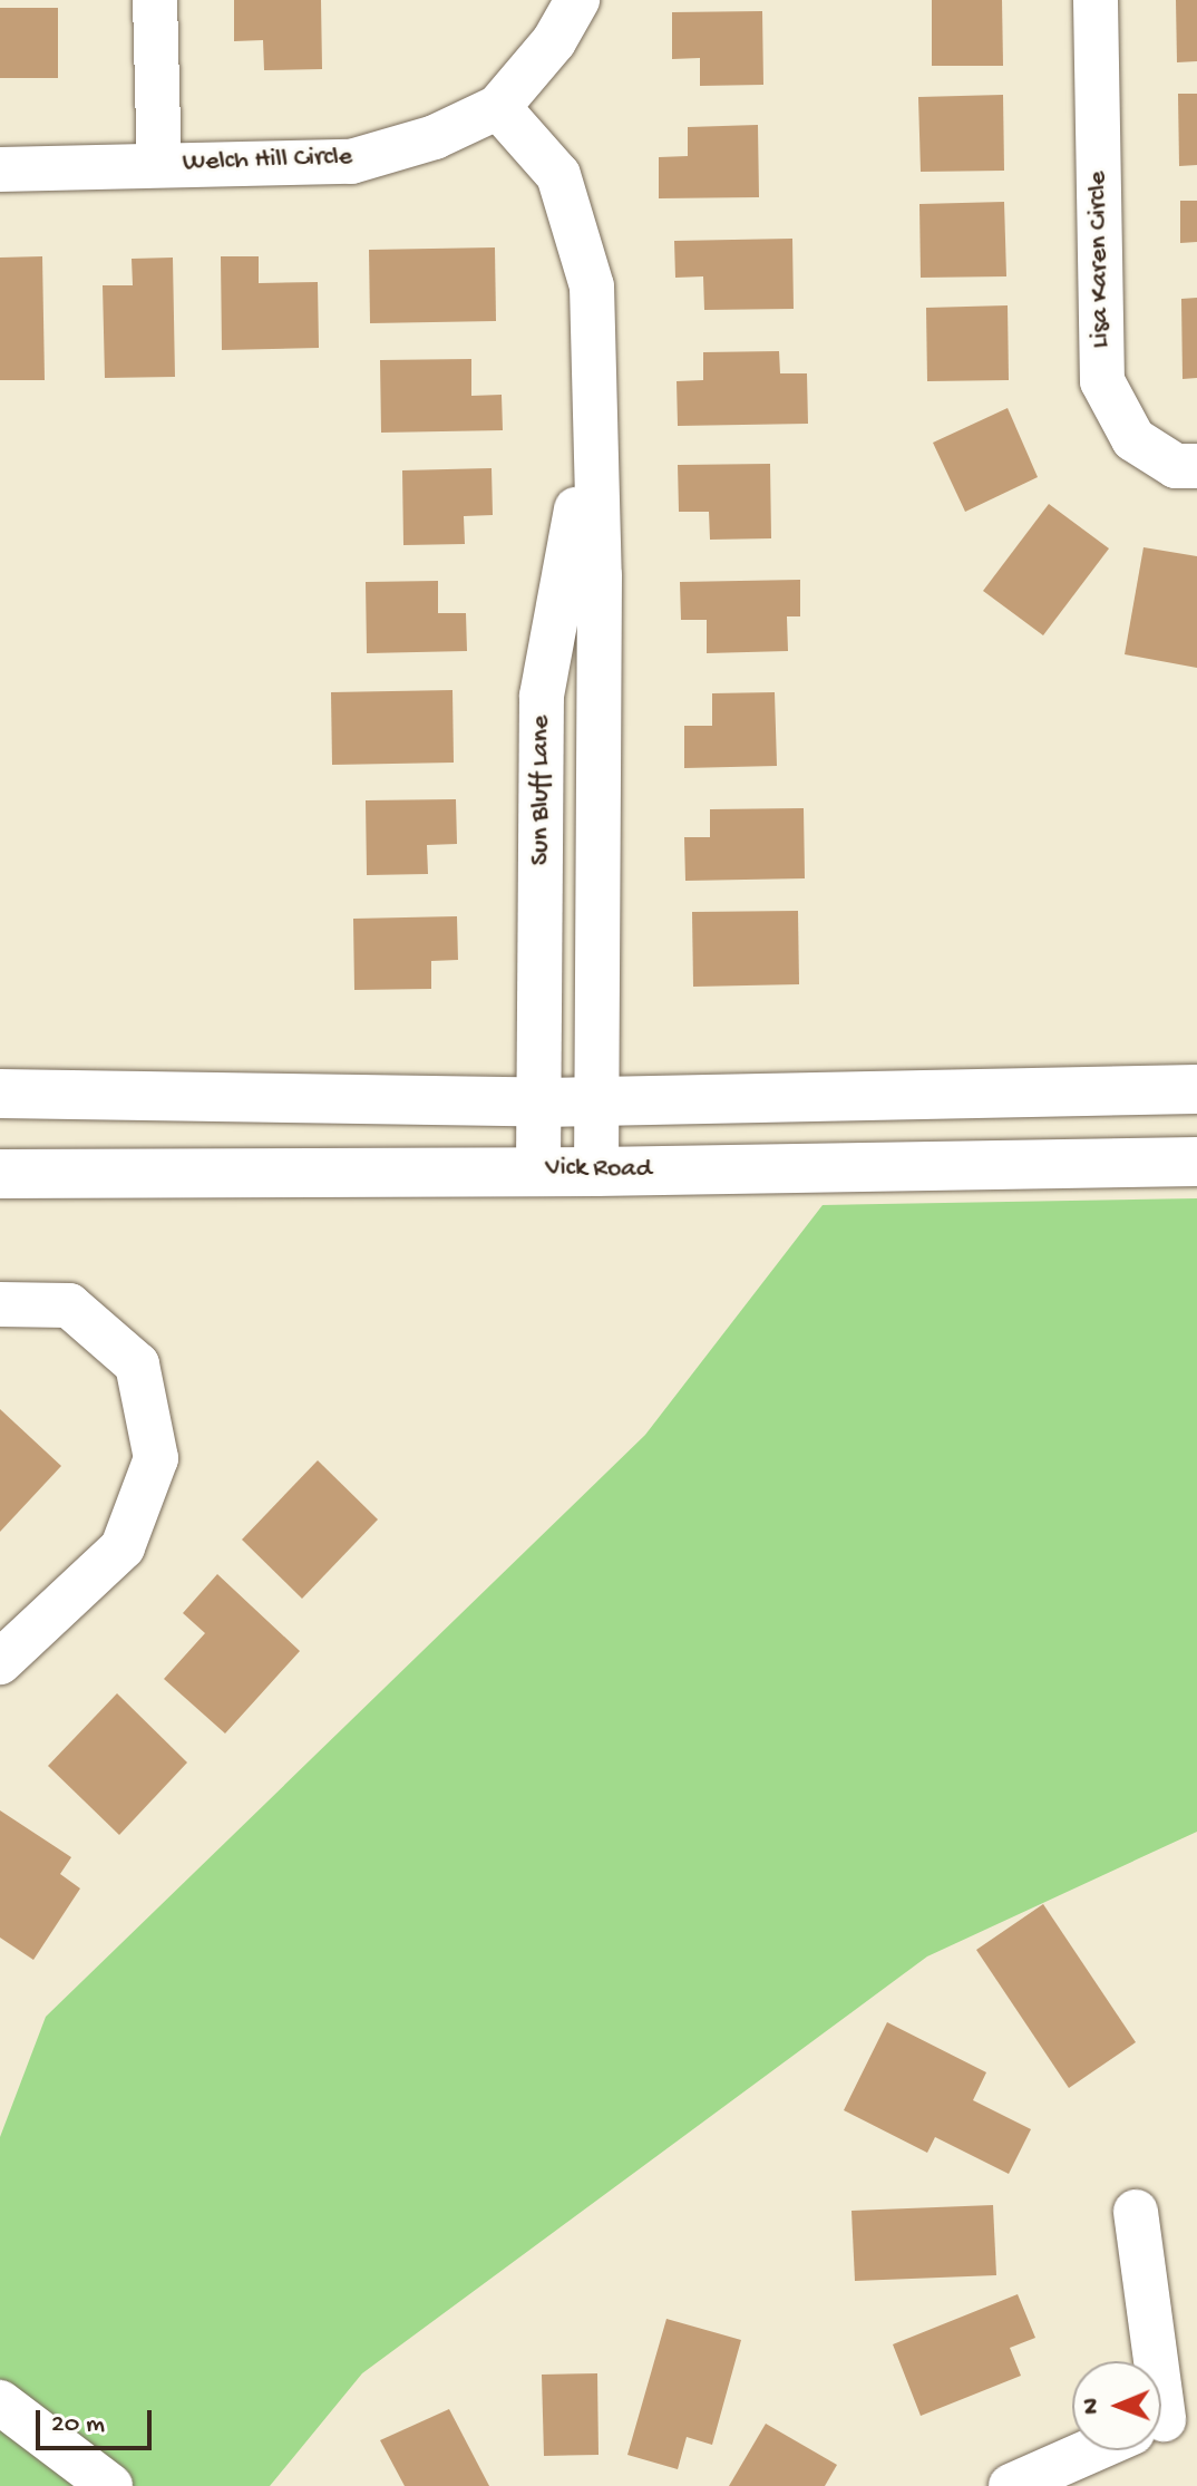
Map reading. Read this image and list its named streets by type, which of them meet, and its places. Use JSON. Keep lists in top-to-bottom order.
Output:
{
  "streets": {
    "street": [
      "Welch Hill Circle",
      "Lisa Karen Circle",
      "Sun Bluff Lane",
      "Vick Road"
    ]
  },
  "crossings": [
    ["Welch Hill Circle", "Sun Bluff Lane"],
    ["Sun Bluff Lane", "Vick Road"]
  ],
  "scale_bar": "20 m",
  "north": "left"
}
